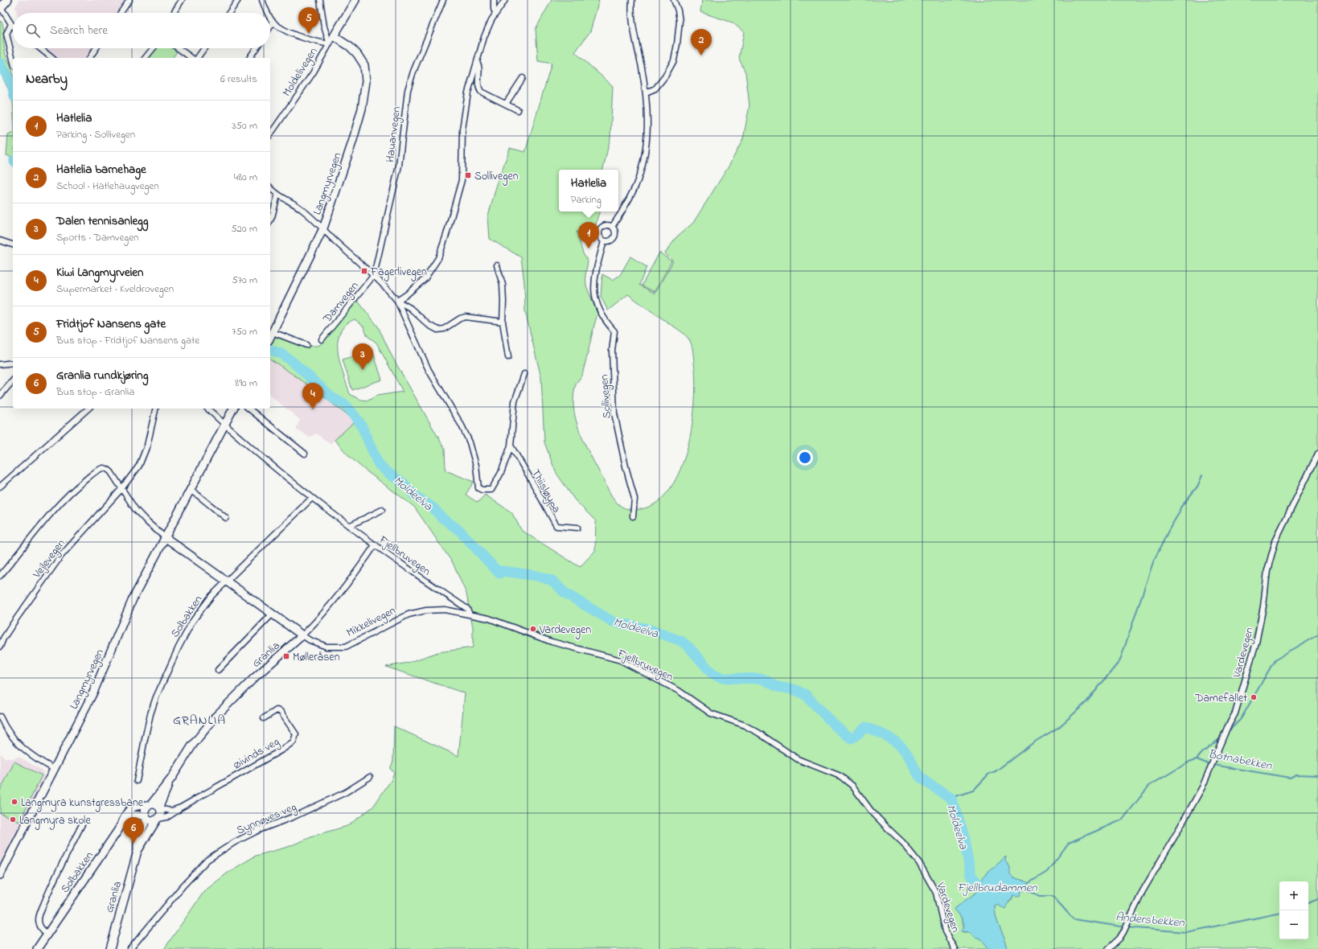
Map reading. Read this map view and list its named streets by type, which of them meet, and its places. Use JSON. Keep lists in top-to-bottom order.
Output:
{
  "streets": {
    "main road": [
      "Moldelivegen",
      "Langmyrvegen",
      "Solbakken",
      "Mikkelivegen",
      "Granlia"
    ],
    "street": [
      "Hauanvegen",
      "Damvegen",
      "Sollivegen",
      "Thiisløypa",
      "Fjellbruvegen",
      "Vejlevegen",
      "Vardevegen",
      "Øivinds veg",
      "Synnøves veg"
    ]
  },
  "crossings": [
    ["Moldelivegen", "Langmyrvegen"],
    ["Hauanvegen", "Damvegen"],
    ["Langmyrvegen", "Fjellbruvegen"],
    ["Langmyrvegen", "Mikkelivegen"],
    ["Fjellbruvegen", "Solbakken"],
    ["Fjellbruvegen", "Mikkelivegen"],
    ["Fjellbruvegen", "Vardevegen"],
    ["Fjellbruvegen", "Granlia"],
    ["Vejlevegen", "Mikkelivegen"],
    ["Solbakken", "Mikkelivegen"],
    ["Solbakken", "Granlia"],
    ["Solbakken", "Øivinds veg"],
    ["Mikkelivegen", "Granlia"],
    ["Granlia", "Øivinds veg"]
  ],
  "districts": ["GRANLIA"],
  "water": [
    "Moldeelva",
    "Botnabekken",
    "Fjellbrudammen",
    "Andersbekken"
  ],
  "places": {
    "transit": ["Sollivegen", "Fagerlivegen", "Mølleråsen"],
    "other": [
      "Vardevegen",
      "Damefallet",
      "Langmyra kunstgressbane",
      "Langmyra skole"
    ]
  },
  "page": {
    "pins": [
      "5",
      "2",
      "1",
      "3",
      "4",
      "6"
    ],
    "search": "Search here",
    "heading": ["Nearby", "6 results"],
    "list": [
      {
        "mark": "1",
        "name": "Hatlelia",
        "note": "Parking · Sollivegen",
        "value": "350 m"
      },
      {
        "mark": "2",
        "name": "Hatlelia barnehage",
        "note": "School · Hatlehaugvegen",
        "value": "480 m"
      },
      {
        "mark": "3",
        "name": "Dalen tennisanlegg",
        "note": "Sports · Damvegen",
        "value": "520 m"
      },
      {
        "mark": "4",
        "name": "Kiwi Langmyrveien",
        "note": "Supermarket · Kveldrovegen",
        "value": "570 m"
      },
      {
        "mark": "5",
        "name": "Fridtjof Nansens gate",
        "note": "Bus stop · Fridtjof Nansens gate",
        "value": "750 m"
      },
      {
        "mark": "6",
        "name": "Granlia rundkjøring",
        "note": "Bus stop · Granlia",
        "value": "890 m"
      }
    ],
    "popup": ["Hatlelia", "Parking"],
    "map_buttons": ["+", "−"]
  }
}
